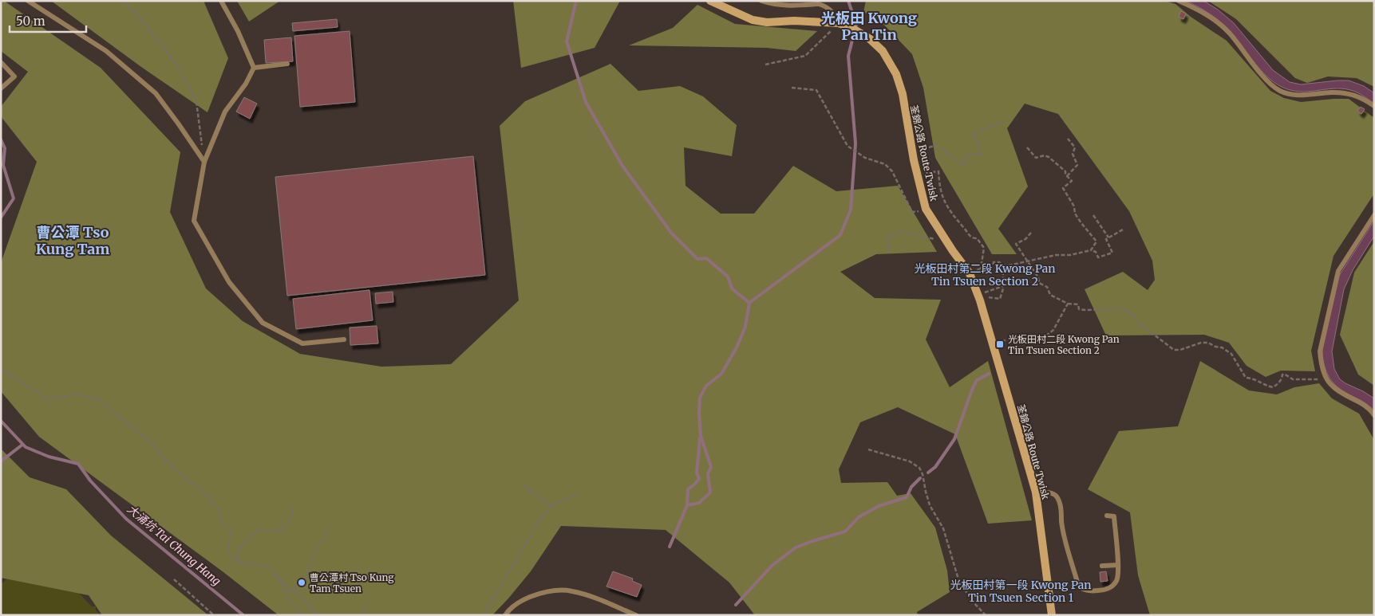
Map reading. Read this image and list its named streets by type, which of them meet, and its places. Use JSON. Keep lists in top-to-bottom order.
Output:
{
  "streets": {
    "main road": ["荃錦公路 Route Twisk"]
  },
  "districts": [
    "光板田 Kwong Pan Tin",
    "曹公潭 Tso Kung Tam",
    "光板田村第二段 Kwong Pan Tin Tsuen Section 2",
    "光板田村第一段 Kwong Pan Tin Tsuen Section 1"
  ],
  "water": ["大涌坑 Tai Chung Hang"],
  "places": {
    "transit": ["光板田村二段 Kwong Pan Tin Tsuen Section 2"],
    "other": ["曹公潭村 Tso Kung Tam Tsuen"]
  },
  "scale_bar": "50 m"
}
